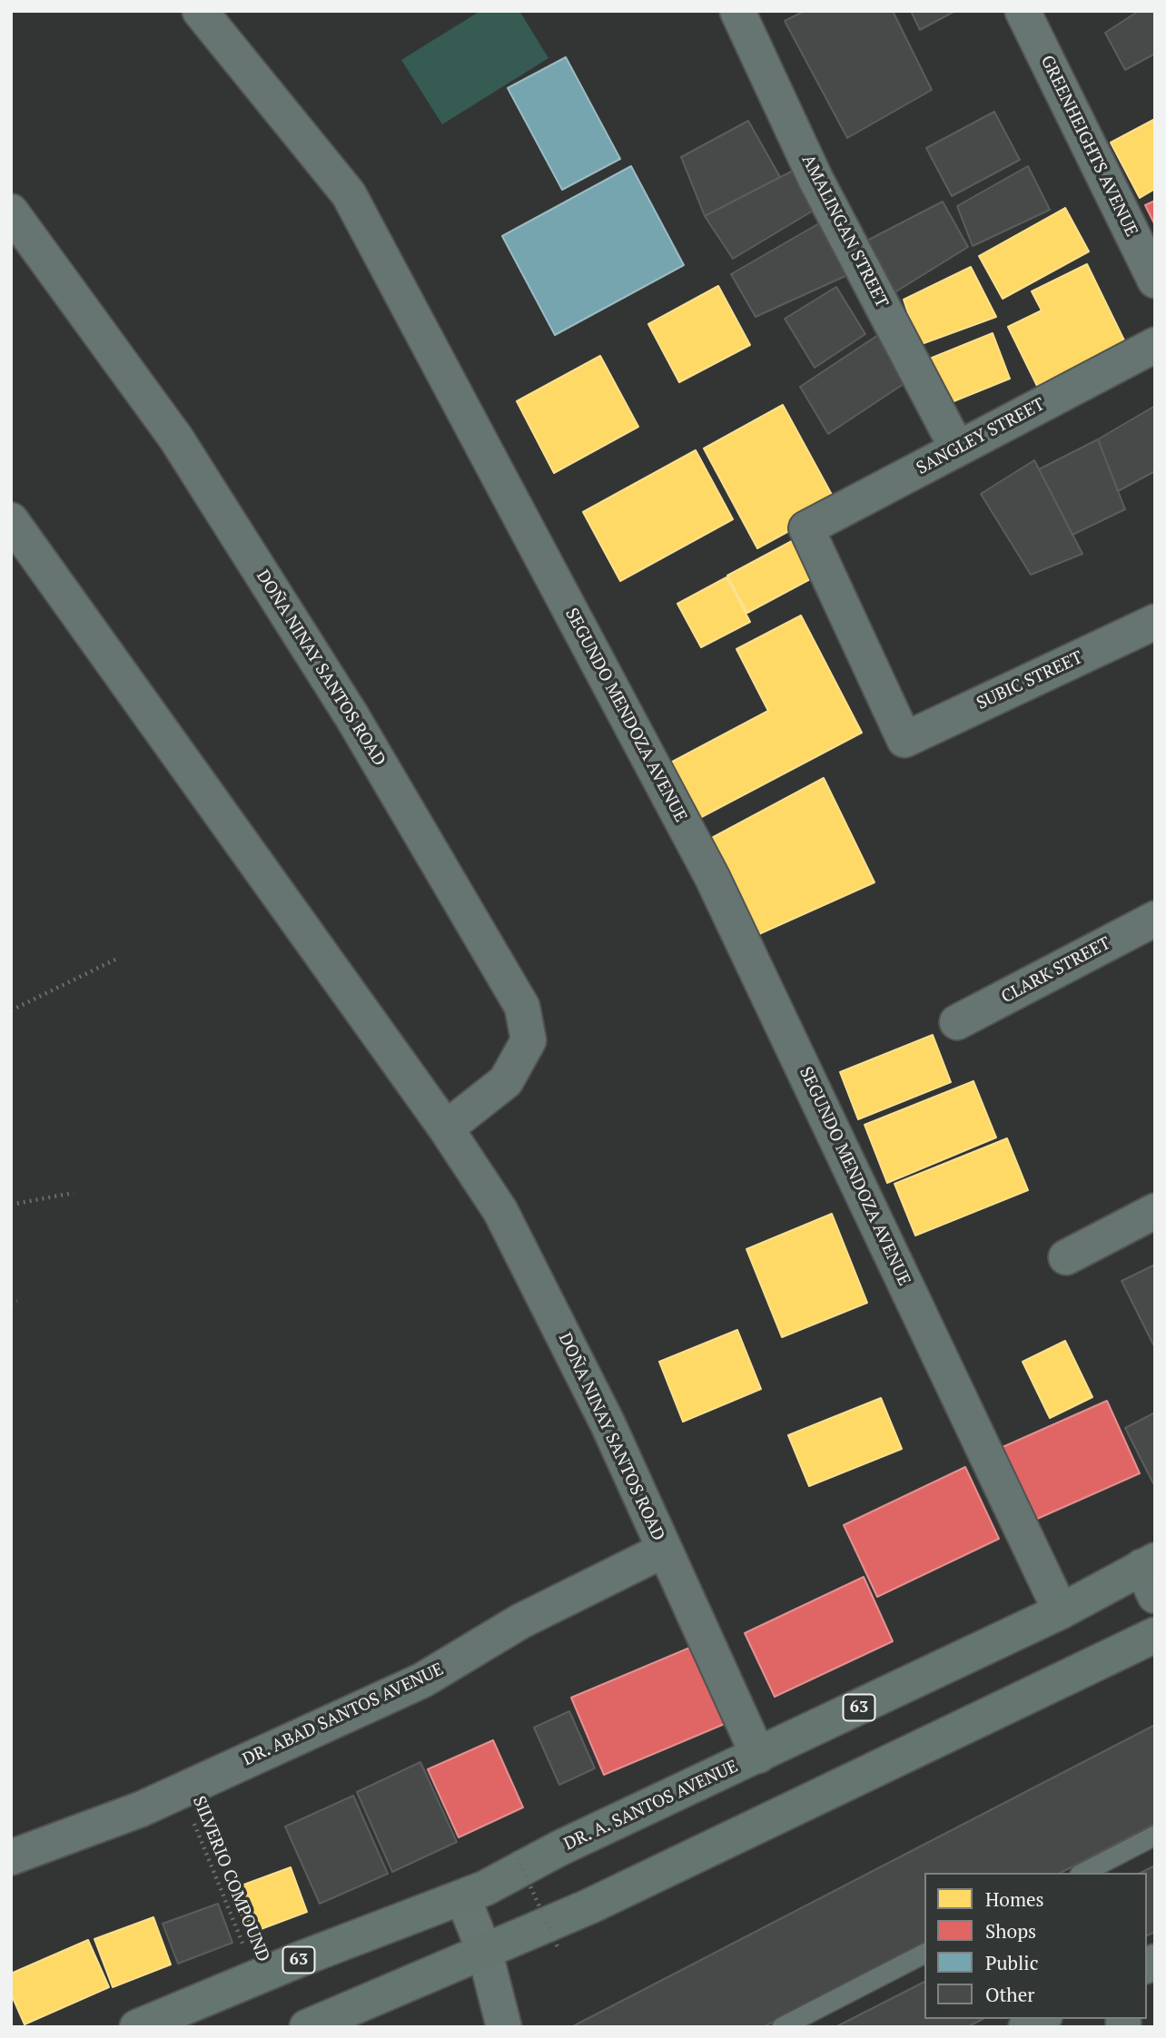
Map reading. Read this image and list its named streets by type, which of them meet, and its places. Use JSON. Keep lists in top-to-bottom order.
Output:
{
  "streets": {
    "main road": ["63", "DR. A. SANTOS AVENUE"],
    "street": [
      "GREENHEIGHTS AVENUE",
      "AMALINGAN STREET",
      "SANGLEY STREET",
      "DOÑA NINAY SANTOS ROAD",
      "SUBIC STREET",
      "SEGUNDO MENDOZA AVENUE",
      "CLARK STREET",
      "DR. ABAD SANTOS AVENUE"
    ],
    "path": ["SILVERIO COMPOUND"]
  },
  "crossings": [
    ["AMALINGAN STREET", "SANGLEY STREET"],
    ["SANGLEY STREET", "SUBIC STREET"],
    ["DOÑA NINAY SANTOS ROAD", "DR. ABAD SANTOS AVENUE"],
    ["DOÑA NINAY SANTOS ROAD", "DR. A. SANTOS AVENUE"],
    ["SEGUNDO MENDOZA AVENUE", "DR. A. SANTOS AVENUE"],
    ["DR. ABAD SANTOS AVENUE", "SILVERIO COMPOUND"],
    ["DR. A. SANTOS AVENUE", "SILVERIO COMPOUND"]
  ],
  "legend": [
    "Homes",
    "Shops",
    "Public",
    "Other"
  ]
}
